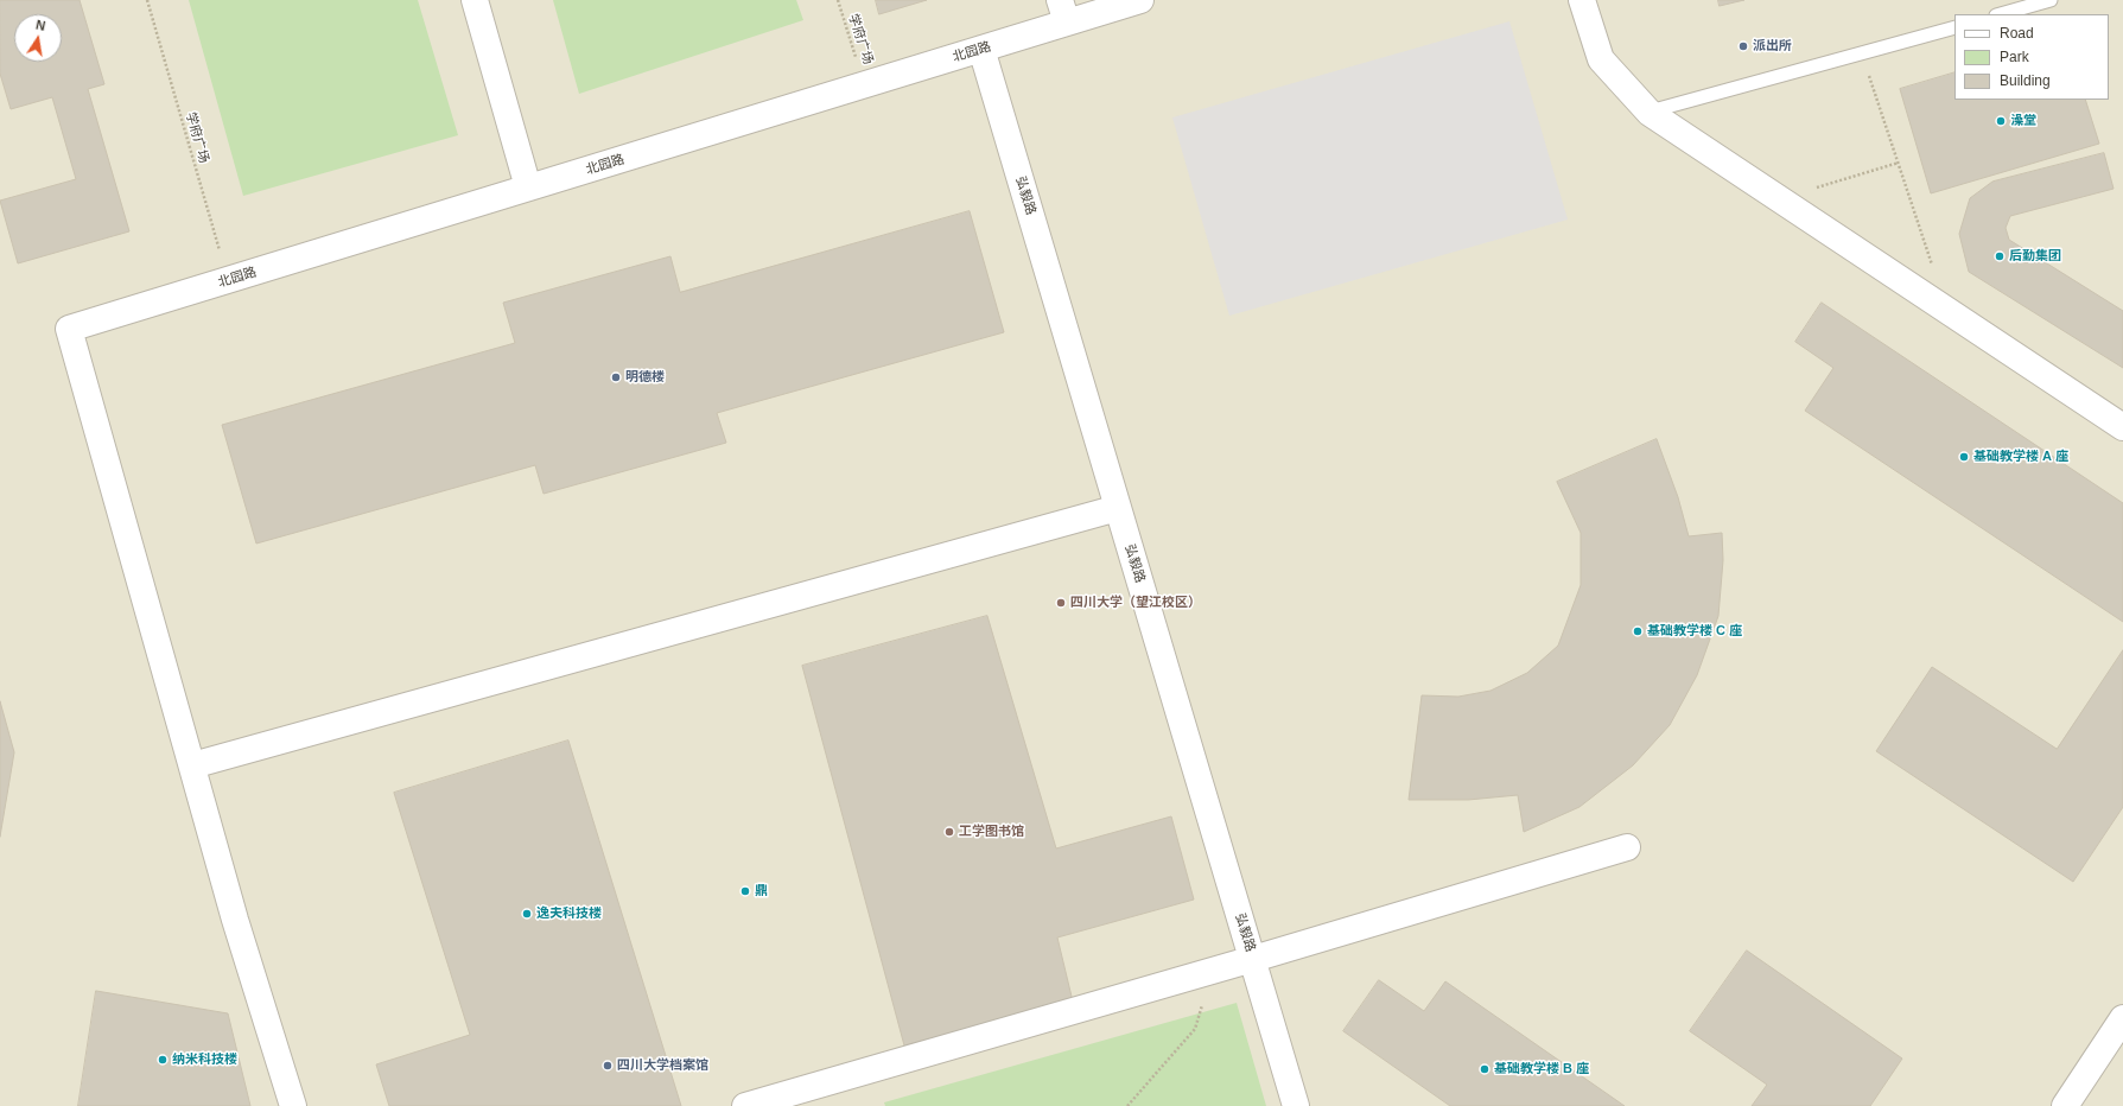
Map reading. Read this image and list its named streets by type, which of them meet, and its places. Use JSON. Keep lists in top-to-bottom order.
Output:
{
  "streets": {
    "street": ["北园路", "弘毅路"],
    "path": ["学府广场"]
  },
  "crossings": [
    ["学府广场", "北园路"],
    ["北园路", "弘毅路"]
  ],
  "places": [
    "派出所",
    "澡堂",
    "后勤集团",
    "明德楼",
    "基础教学楼 A 座",
    "四川大学（望江校区）",
    "基础教学楼 C 座",
    "工学图书馆",
    "鼎",
    "逸夫科技楼",
    "纳米科技楼",
    "四川大学档案馆",
    "基础教学楼 B 座"
  ],
  "legend": ["Road", "Park", "Building"],
  "north": "top"
}
